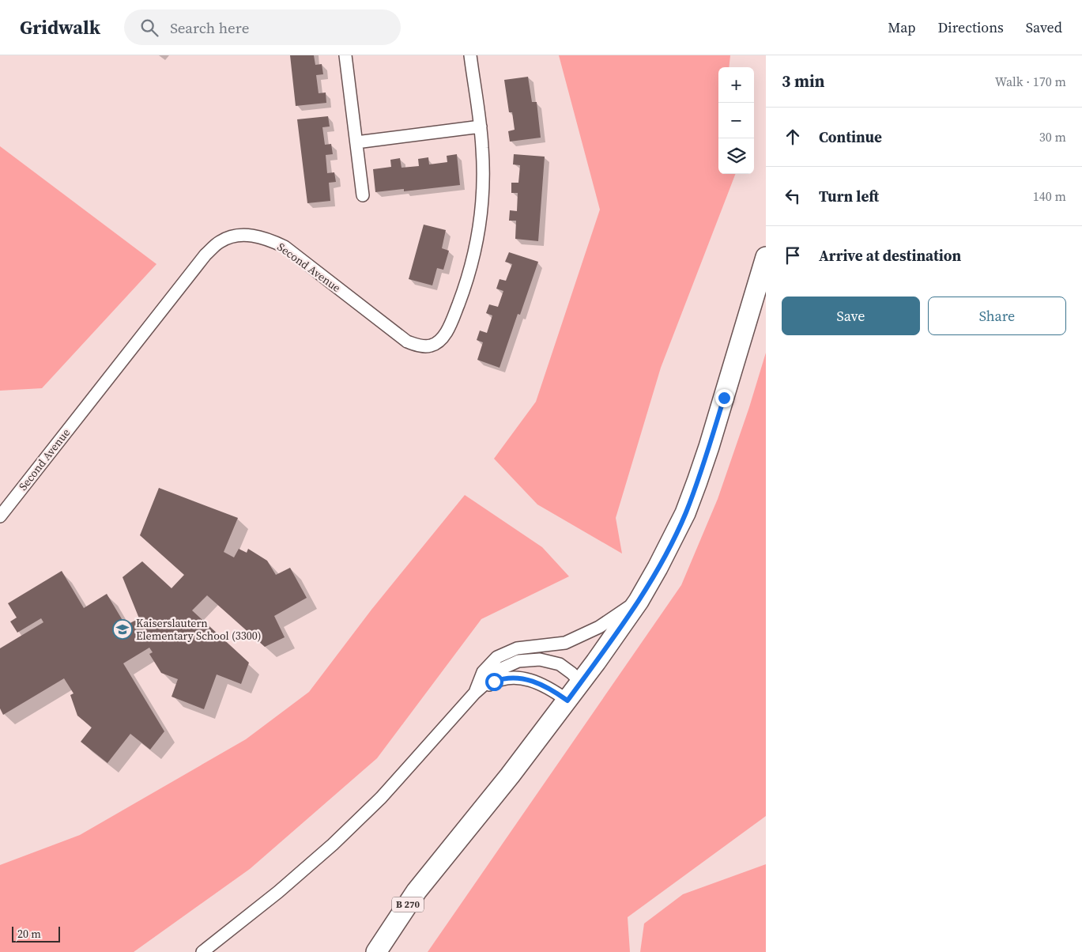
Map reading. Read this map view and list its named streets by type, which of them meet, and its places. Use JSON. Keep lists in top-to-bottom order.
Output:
{
  "streets": {
    "main road": ["B 270"],
    "street": ["Second Avenue"]
  },
  "places": {
    "school or university": ["Kaiserslautern Elementary School (3300)"]
  },
  "scale_bar": "20 m",
  "page": {
    "header": "Gridwalk",
    "search": "Search here",
    "nav": ["Map", "Directions", "Saved"],
    "heading": ["3 min", "Walk · 170 m"],
    "map_buttons": ["+", "−"],
    "list": [
      ["Continue", "30 m"],
      ["Turn left", "140 m"],
      "Arrive at destination"
    ],
    "buttons": ["Save", "Share"],
    "scale": "20 m"
  }
}
